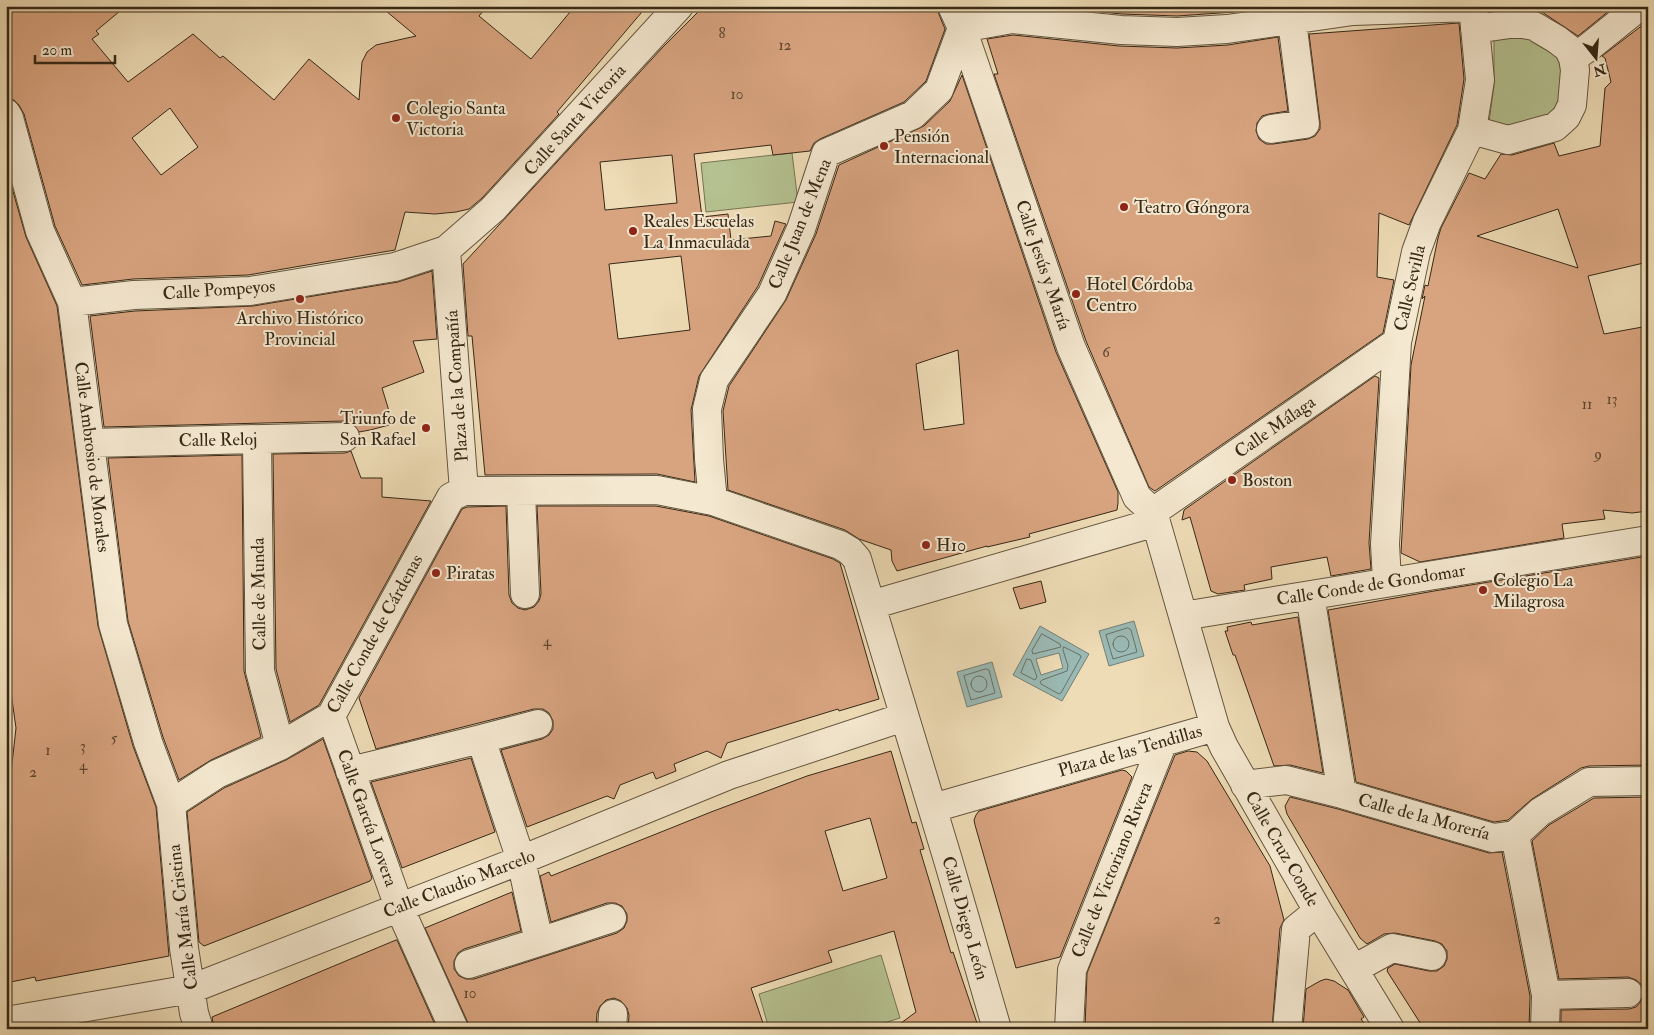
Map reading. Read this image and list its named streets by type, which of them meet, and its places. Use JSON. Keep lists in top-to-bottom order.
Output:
{
  "streets": {
    "street": [
      "Calle Santa Victoria",
      "Calle Juan de Mena",
      "Calle Jesús y María",
      "Calle Sevilla",
      "Calle Pompeyos",
      "Plaza de la Compañía",
      "Calle Málaga",
      "Calle Reloj",
      "Calle Ambrosio de Morales",
      "Calle Conde de Gondomar",
      "Calle de Munda",
      "Calle Conde de Cárdenas",
      "Plaza de las Tendillas",
      "Calle de la Morería",
      "Calle García Lovera",
      "Calle Cruz Conde",
      "Calle de Victoriano Rivera",
      "Calle Claudio Marcelo",
      "Calle María Cristina",
      "Calle Diego León"
    ]
  },
  "crossings": [
    ["Calle Santa Victoria", "Calle Pompeyos"],
    ["Calle Santa Victoria", "Plaza de la Compañía"],
    ["Calle Juan de Mena", "Calle Jesús y María"],
    ["Calle Jesús y María", "Calle Málaga"],
    ["Calle Jesús y María", "Plaza de las Tendillas"],
    ["Calle Sevilla", "Calle Málaga"],
    ["Calle Sevilla", "Calle Conde de Gondomar"],
    ["Calle Pompeyos", "Plaza de la Compañía"],
    ["Calle Pompeyos", "Calle Ambrosio de Morales"],
    ["Plaza de la Compañía", "Calle Conde de Cárdenas"],
    ["Calle Málaga", "Plaza de las Tendillas"],
    ["Calle Reloj", "Calle Ambrosio de Morales"],
    ["Calle Reloj", "Calle de Munda"],
    ["Calle Ambrosio de Morales", "Calle Conde de Cárdenas"],
    ["Calle Ambrosio de Morales", "Calle María Cristina"],
    ["Calle Conde de Gondomar", "Plaza de las Tendillas"],
    ["Calle de Munda", "Calle Conde de Cárdenas"],
    ["Calle Conde de Cárdenas", "Calle García Lovera"],
    ["Calle Conde de Cárdenas", "Calle María Cristina"],
    ["Plaza de las Tendillas", "Calle Cruz Conde"],
    ["Plaza de las Tendillas", "Calle de Victoriano Rivera"],
    ["Plaza de las Tendillas", "Calle Diego León"],
    ["Calle de la Morería", "Calle Cruz Conde"],
    ["Calle García Lovera", "Calle Claudio Marcelo"],
    ["Calle Claudio Marcelo", "Calle María Cristina"]
  ],
  "places": [
    "Colegio Santa Victoria",
    "Pensión Internacional",
    "Teatro Góngora",
    "Reales Escuelas La Inmaculada",
    "Hotel Córdoba Centro",
    "Archivo Histórico Provincial",
    "Triunfo de San Rafael",
    "Boston",
    "H10",
    "Piratas",
    "Colegio La Milagrosa"
  ],
  "house_numbers": [
    "8",
    "12",
    "10",
    "6",
    "13",
    "11",
    "9",
    "4",
    "5",
    "3",
    "1",
    "4",
    "2",
    "2",
    "10"
  ],
  "scale_bar": "20 m",
  "north": "bottom"
}
